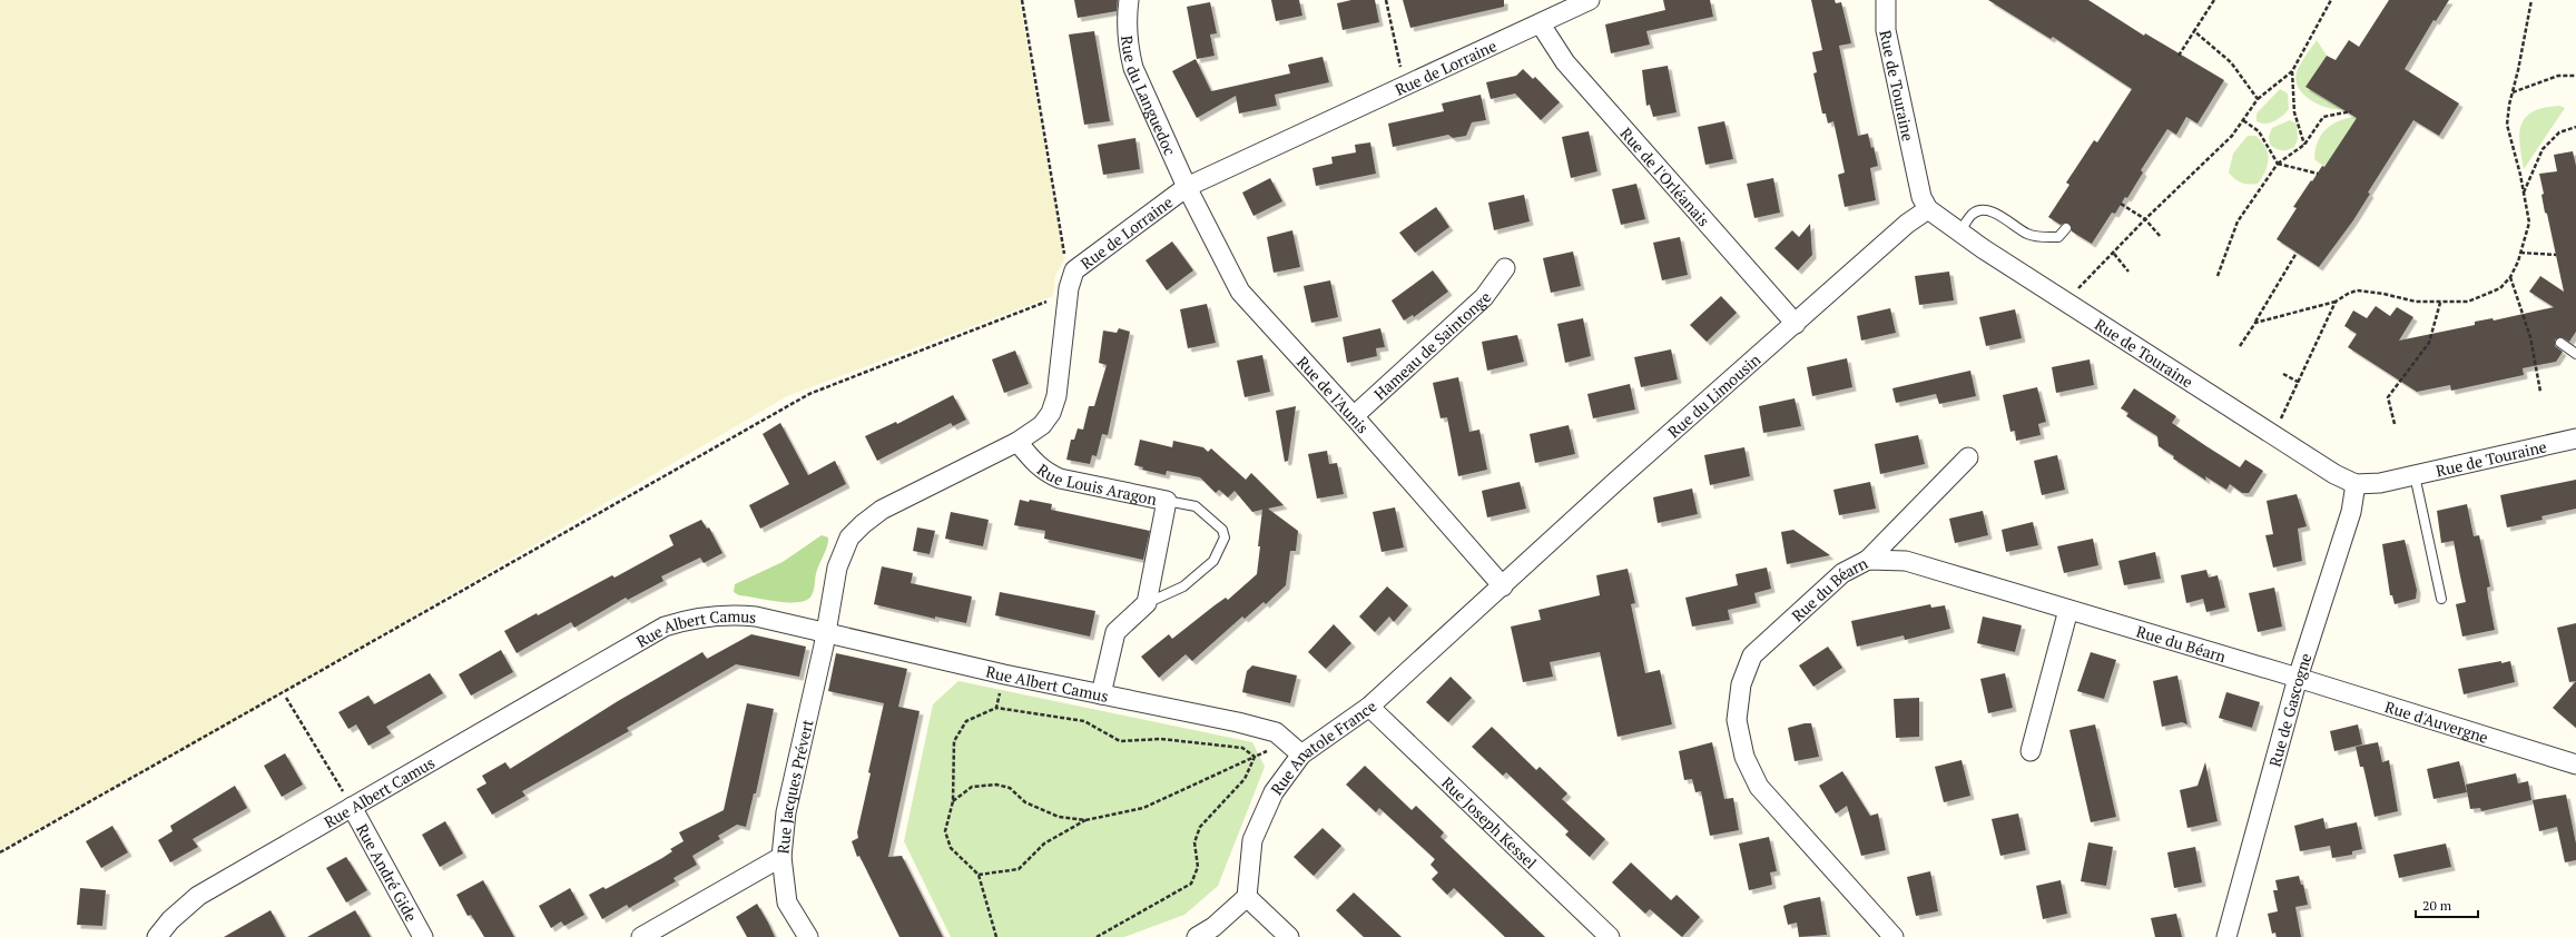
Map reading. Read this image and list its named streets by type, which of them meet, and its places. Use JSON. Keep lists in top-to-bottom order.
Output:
{
  "streets": {
    "street": [
      "Rue de Lorraine",
      "Rue de Touraine",
      "Rue du Languedoc",
      "Rue de l'Orléanais",
      "Hameau de Saintonge",
      "Rue de l'Aunis",
      "Rue du Limousin",
      "Rue Louis Aragon",
      "Rue du Béarn",
      "Rue Albert Camus",
      "Rue de Gascogne",
      "Rue d'Auvergne",
      "Rue Anatole France",
      "Rue Jacques Prévert",
      "Rue Joseph Kessel",
      "Rue André Gide"
    ]
  },
  "crossings": [
    ["Rue de Lorraine", "Rue du Languedoc"],
    ["Rue de Lorraine", "Rue de l'Orléanais"],
    ["Rue de Lorraine", "Rue de l'Aunis"],
    ["Rue de Lorraine", "Rue Louis Aragon"],
    ["Rue de Lorraine", "Rue Albert Camus"],
    ["Rue de Lorraine", "Rue Jacques Prévert"],
    ["Rue de Touraine", "Rue du Limousin"],
    ["Rue de Touraine", "Rue de Gascogne"],
    ["Rue du Languedoc", "Rue de l'Aunis"],
    ["Rue de l'Orléanais", "Rue du Limousin"],
    ["Hameau de Saintonge", "Rue de l'Aunis"],
    ["Rue de l'Aunis", "Rue du Limousin"],
    ["Rue de l'Aunis", "Rue Anatole France"],
    ["Rue du Limousin", "Rue Anatole France"],
    ["Rue du Béarn", "Rue de Gascogne"],
    ["Rue du Béarn", "Rue d'Auvergne"],
    ["Rue Albert Camus", "Rue Anatole France"],
    ["Rue Albert Camus", "Rue Jacques Prévert"],
    ["Rue Albert Camus", "Rue André Gide"],
    ["Rue de Gascogne", "Rue d'Auvergne"],
    ["Rue Anatole France", "Rue Joseph Kessel"]
  ],
  "scale_bar": "20 m"
}
